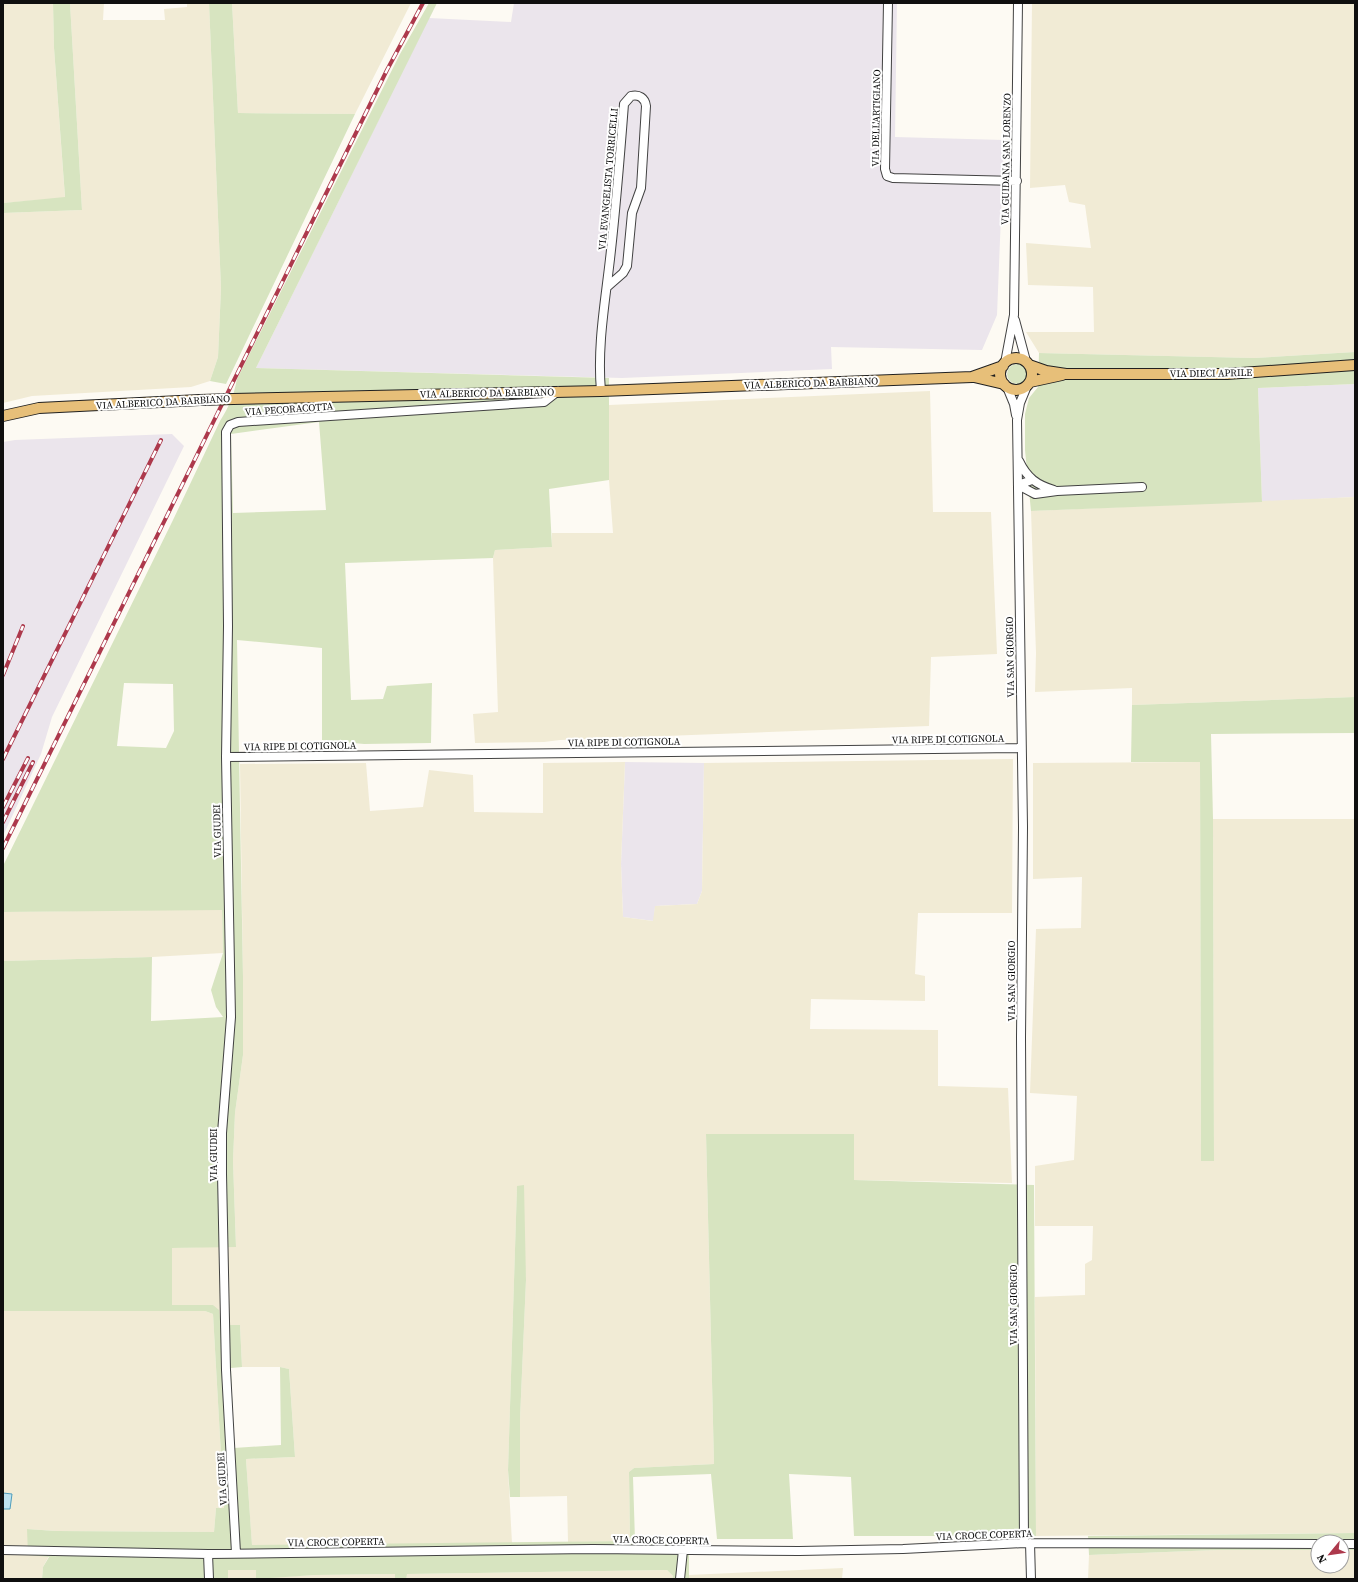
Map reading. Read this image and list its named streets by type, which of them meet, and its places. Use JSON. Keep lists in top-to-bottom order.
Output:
{
  "streets": {
    "main road": ["VIA DIECI APRILE", "VIA ALBERICO DA BARBIANO"],
    "street": [
      "VIA DELL'ARTIGIANO",
      "VIA GUIDANA SAN LORENZO",
      "VIA EVANGELISTA TORRICELLI",
      "VIA PECORACOTTA",
      "VIA SAN GIORGIO",
      "VIA RIPE DI COTIGNOLA",
      "VIA GIUDEI",
      "VIA CROCE COPERTA"
    ]
  },
  "crossings": [
    ["VIA DELL'ARTIGIANO", "VIA GUIDANA SAN LORENZO"],
    ["VIA EVANGELISTA TORRICELLI", "VIA ALBERICO DA BARBIANO"],
    ["VIA DIECI APRILE", "VIA ALBERICO DA BARBIANO"],
    ["VIA DIECI APRILE", "VIA SAN GIORGIO"],
    ["VIA ALBERICO DA BARBIANO", "VIA PECORACOTTA"],
    ["VIA ALBERICO DA BARBIANO", "VIA SAN GIORGIO"],
    ["VIA PECORACOTTA", "VIA RIPE DI COTIGNOLA"],
    ["VIA PECORACOTTA", "VIA GIUDEI"],
    ["VIA SAN GIORGIO", "VIA RIPE DI COTIGNOLA"],
    ["VIA SAN GIORGIO", "VIA CROCE COPERTA"],
    ["VIA RIPE DI COTIGNOLA", "VIA GIUDEI"],
    ["VIA GIUDEI", "VIA CROCE COPERTA"]
  ],
  "north": "bottom left"
}
